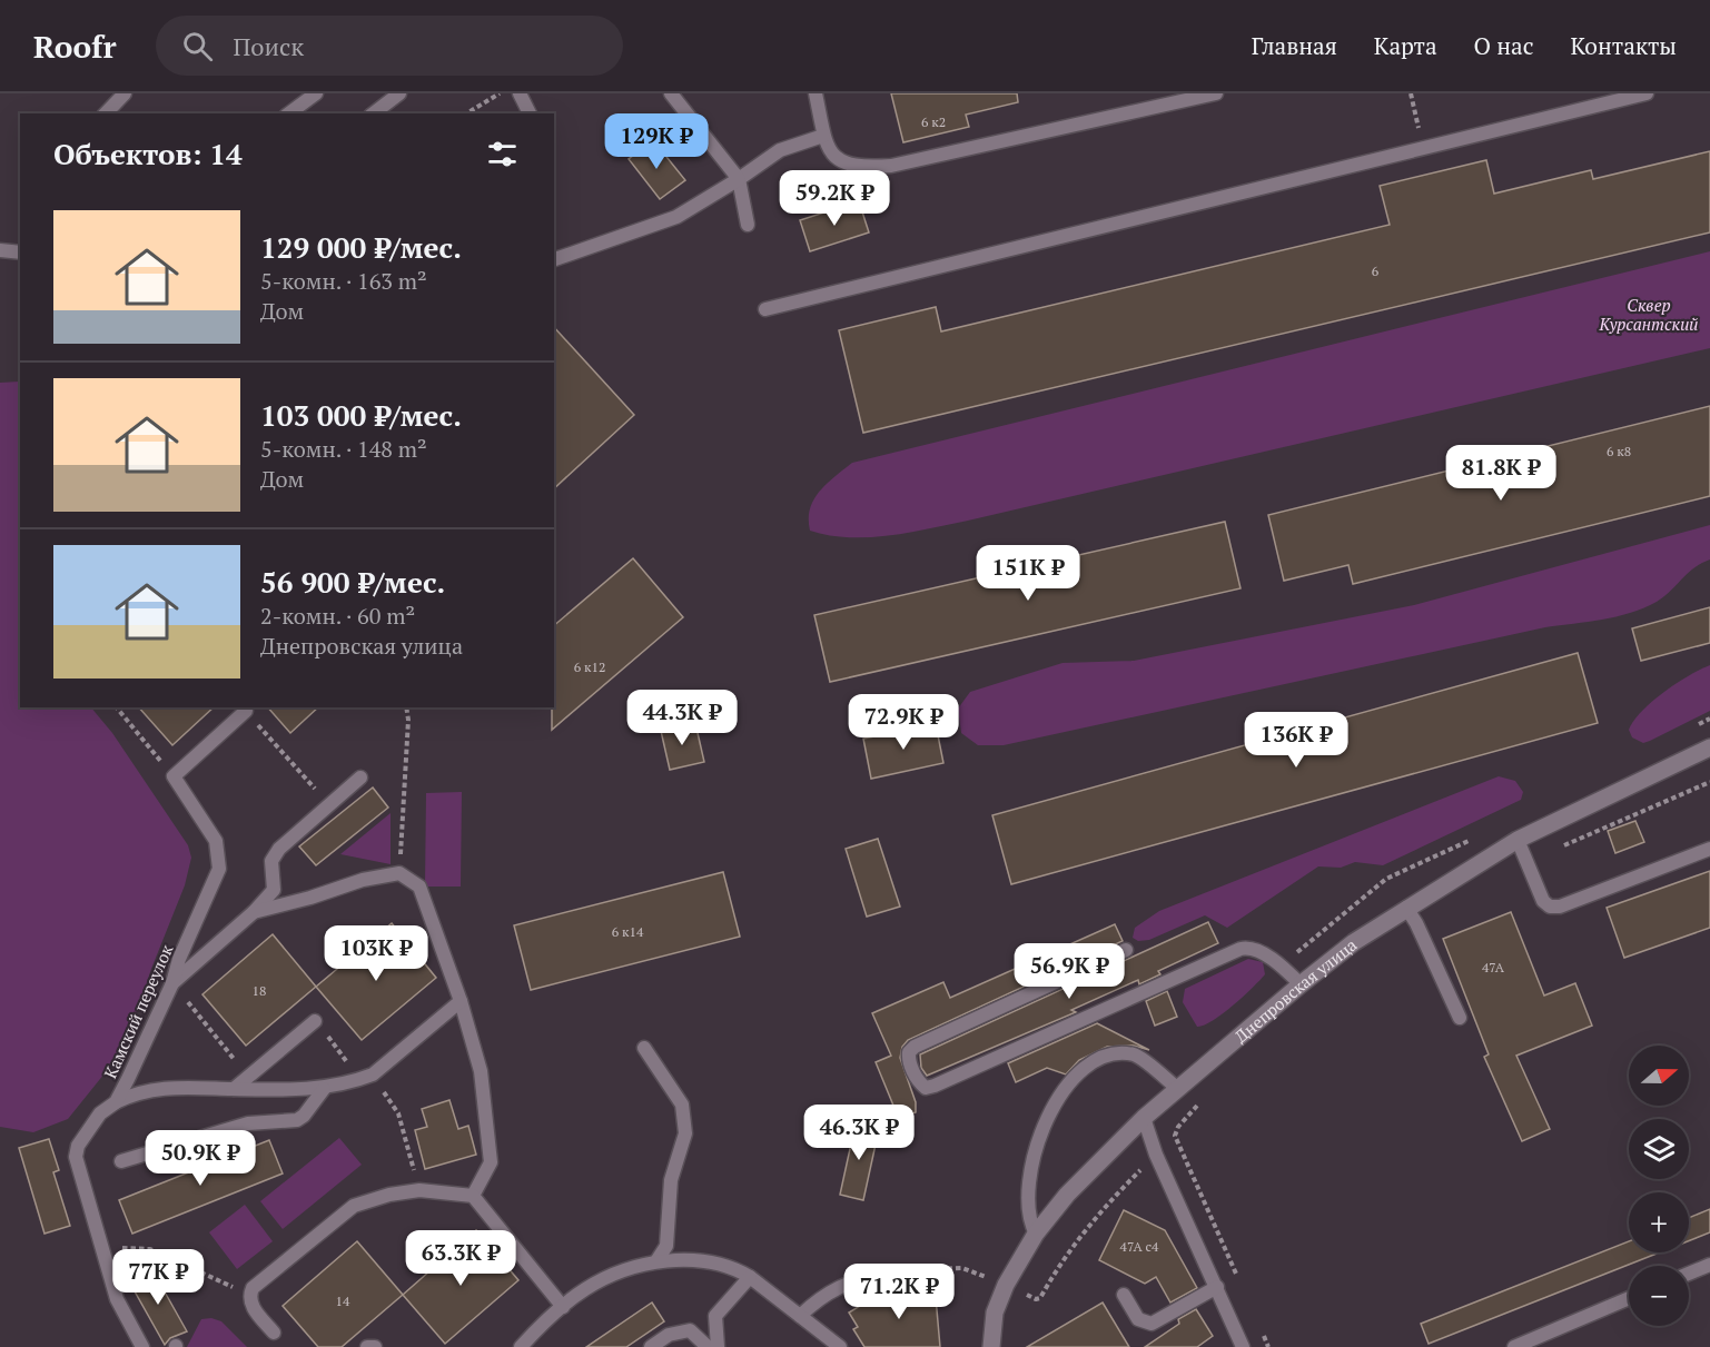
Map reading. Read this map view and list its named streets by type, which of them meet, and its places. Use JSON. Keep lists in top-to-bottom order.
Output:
{
  "streets": {
    "main road": ["Днепровская улица"],
    "lane": ["Камский переулок"]
  },
  "parks": ["Сквер Курсантский"],
  "house_numbers": [
    "6 к2",
    "6",
    "6 к8",
    "6 к12",
    "6 к14",
    "47А",
    "18",
    "47А с4",
    "14"
  ],
  "north": "right",
  "page": {
    "header": "Roofr",
    "search": "Поиск",
    "nav": [
      "Главная",
      "Карта",
      "О нас",
      "Контакты"
    ],
    "price": [
      "129K ₽",
      "59.2K ₽",
      "81.8K ₽",
      "151K ₽",
      "44.3K ₽",
      "72.9K ₽",
      "136K ₽",
      "103K ₽",
      "56.9K ₽",
      "46.3K ₽",
      "50.9K ₽",
      "63.3K ₽",
      "77K ₽",
      "71.2K ₽"
    ],
    "heading": "Объектов: 14",
    "list": [
      {
        "name": "129 000 ₽/мес.",
        "note": "5-комн. · 163 m² · Дом"
      },
      {
        "name": "103 000 ₽/мес.",
        "note": "5-комн. · 148 m² · Дом"
      },
      {
        "name": "56 900 ₽/мес.",
        "note": "2-комн. · 60 m² · Днепровская улица"
      }
    ],
    "map_buttons": ["+", "−"]
  }
}
